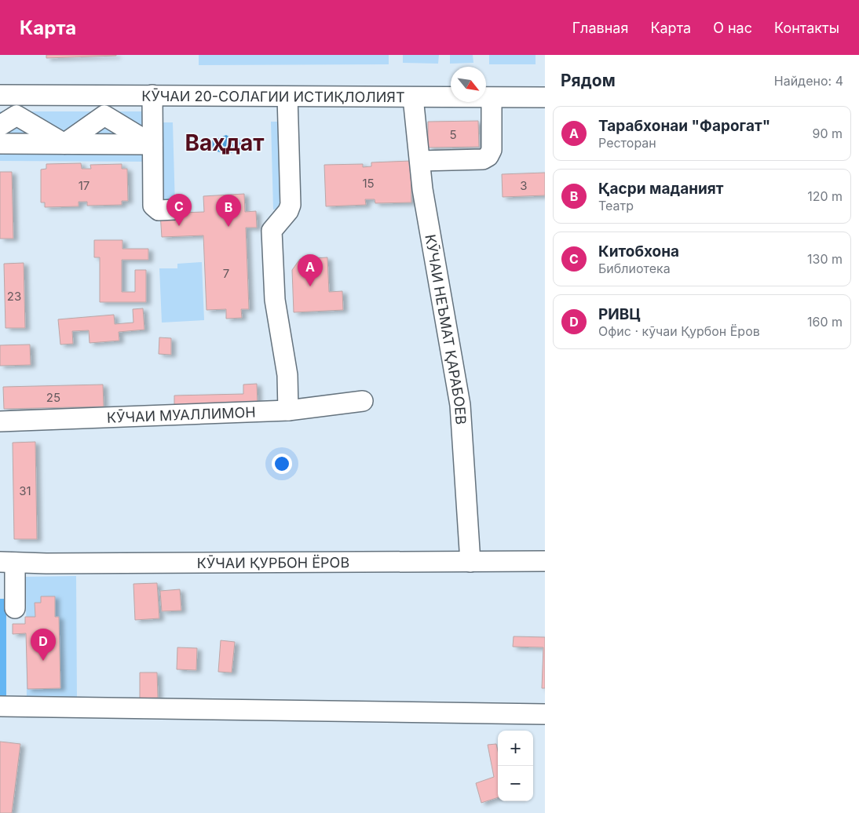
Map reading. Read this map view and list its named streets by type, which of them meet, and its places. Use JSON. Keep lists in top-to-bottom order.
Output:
{
  "streets": {
    "street": [
      "КӮЧАИ 20-СОЛАГИИ ИСТИҚЛОЛИЯТ",
      "КӮЧАИ НЕЪМАТ ҚАРАБОЕВ",
      "КӮЧАИ МУАЛЛИМОН",
      "КӮЧАИ ҚУРБОН ЁРОВ"
    ]
  },
  "crossings": [
    ["КӮЧАИ 20-СОЛАГИИ ИСТИҚЛОЛИЯТ", "КӮЧАИ НЕЪМАТ ҚАРАБОЕВ"],
    ["КӮЧАИ НЕЪМАТ ҚАРАБОЕВ", "КӮЧАИ ҚУРБОН ЁРОВ"]
  ],
  "districts": ["Ваҳдат"],
  "house_numbers": [
    "5",
    "15",
    "17",
    "3",
    "7",
    "23",
    "25",
    "31"
  ],
  "north": "bottom right",
  "page": {
    "header": "Карта",
    "nav": [
      "Главная",
      "Карта",
      "О нас",
      "Контакты"
    ],
    "heading": ["Рядом", "Найдено: 4"],
    "list": [
      {
        "mark": "A",
        "name": "Тарабхонаи \"Фарогат\"",
        "note": "Ресторан",
        "value": "90 m"
      },
      {
        "mark": "B",
        "name": "Қасри маданият",
        "note": "Театр",
        "value": "120 m"
      },
      {
        "mark": "C",
        "name": "Китобхона",
        "note": "Библиотека",
        "value": "130 m"
      },
      {
        "mark": "D",
        "name": "РИВЦ",
        "note": "Офис · кӯчаи Қурбон Ёров",
        "value": "160 m"
      }
    ],
    "pins": [
      "C",
      "B",
      "A",
      "D"
    ],
    "map_buttons": ["+", "−"]
  }
}
